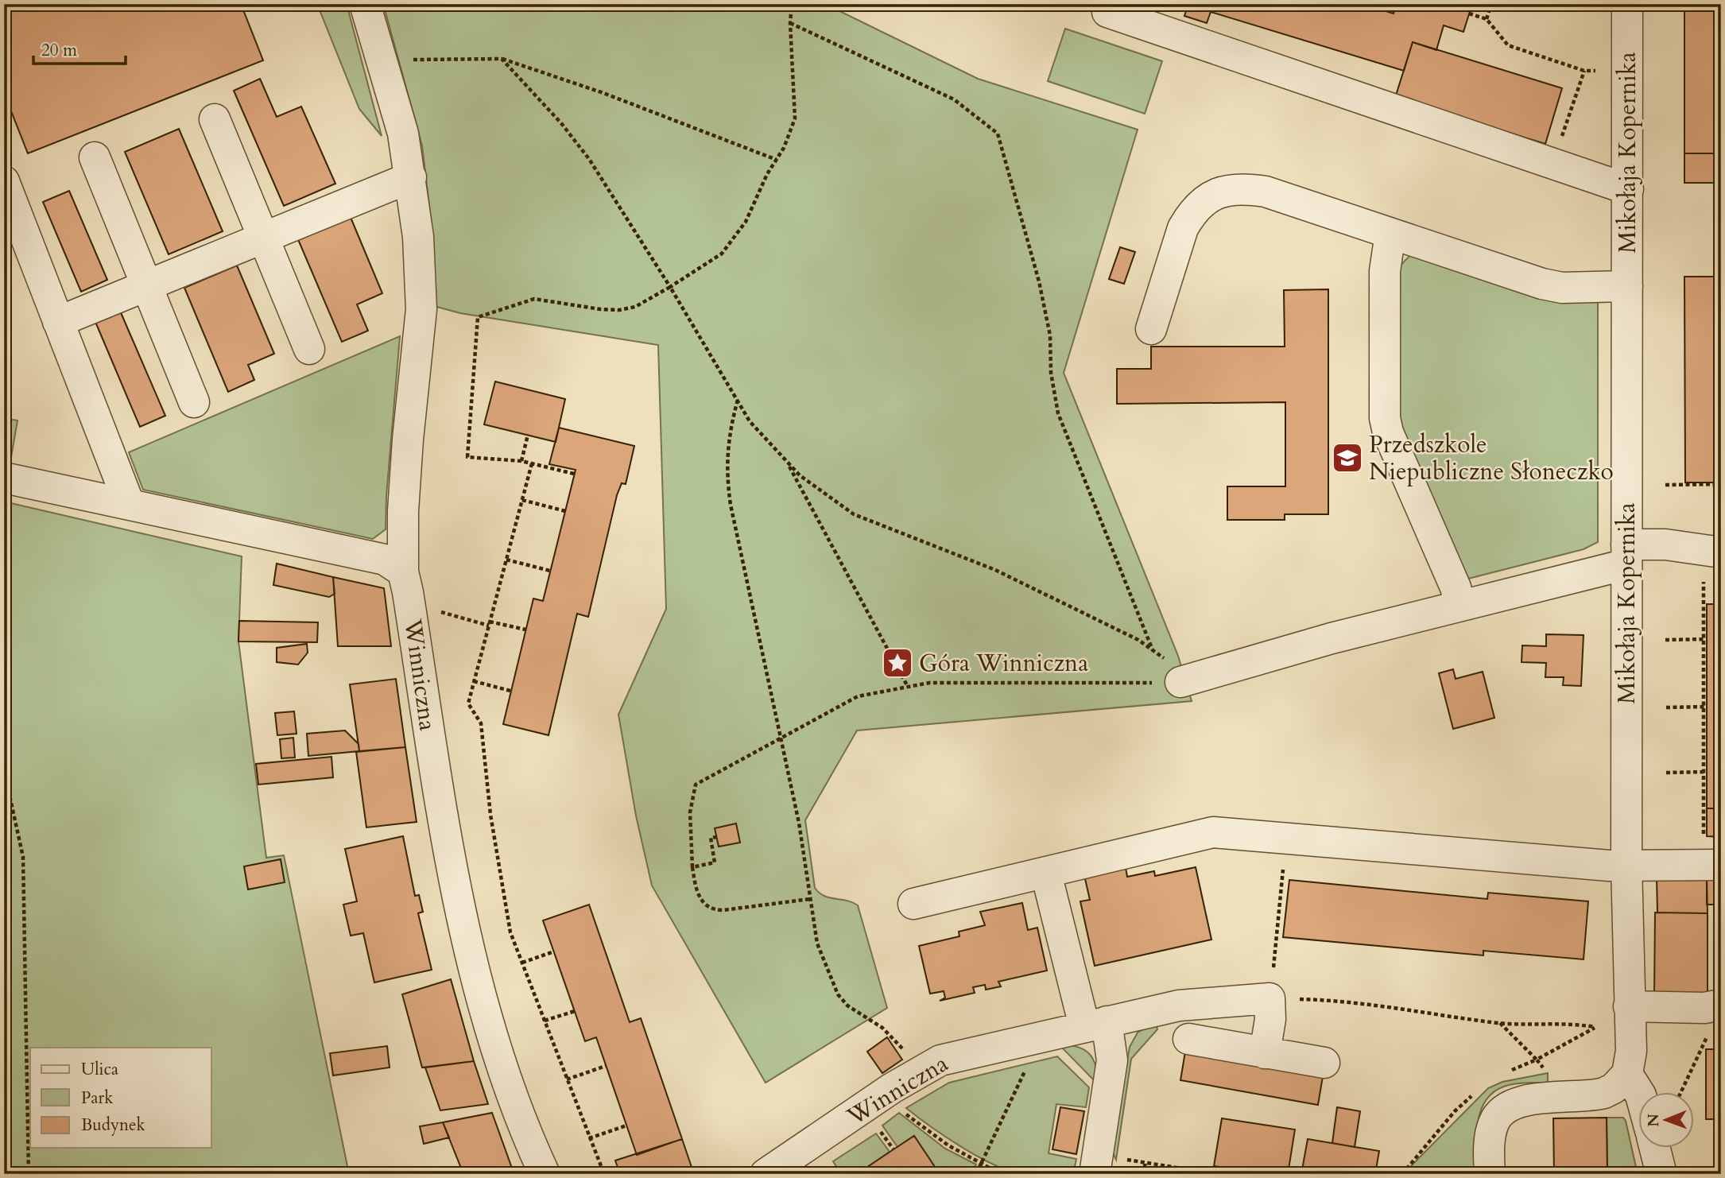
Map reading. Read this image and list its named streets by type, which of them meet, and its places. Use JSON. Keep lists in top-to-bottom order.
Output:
{
  "streets": {
    "street": ["Mikołaja Kopernika", "Winniczna"]
  },
  "places": {
    "school or university": ["Przedszkole Niepubliczne Słoneczko"],
    "place": ["Góra Winniczna"]
  },
  "legend": ["Ulica", "Park", "Budynek"],
  "scale_bar": "20 m",
  "north": "left"
}
